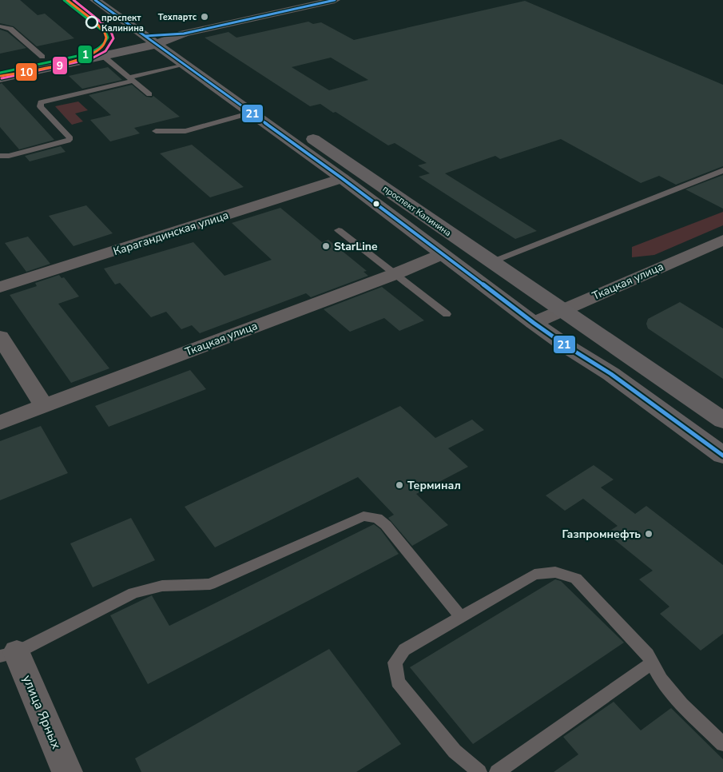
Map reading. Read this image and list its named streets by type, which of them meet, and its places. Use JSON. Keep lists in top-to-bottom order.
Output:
{
  "streets": {
    "main road": ["проспект Калинина"],
    "street": ["Карагандинская улица", "Ткацкая улица", "улица Ярных"]
  },
  "crossings": [
    ["проспект Калинина", "Карагандинская улица"],
    ["проспект Калинина", "Ткацкая улица"]
  ],
  "places": [
    "Техпартс",
    "проспект Калинина",
    "StarLine",
    "Терминал",
    "Газпромнефть"
  ],
  "lines": [
    "transit line 1",
    "transit line 9",
    "transit line 10",
    "transit line 21"
  ]
}
